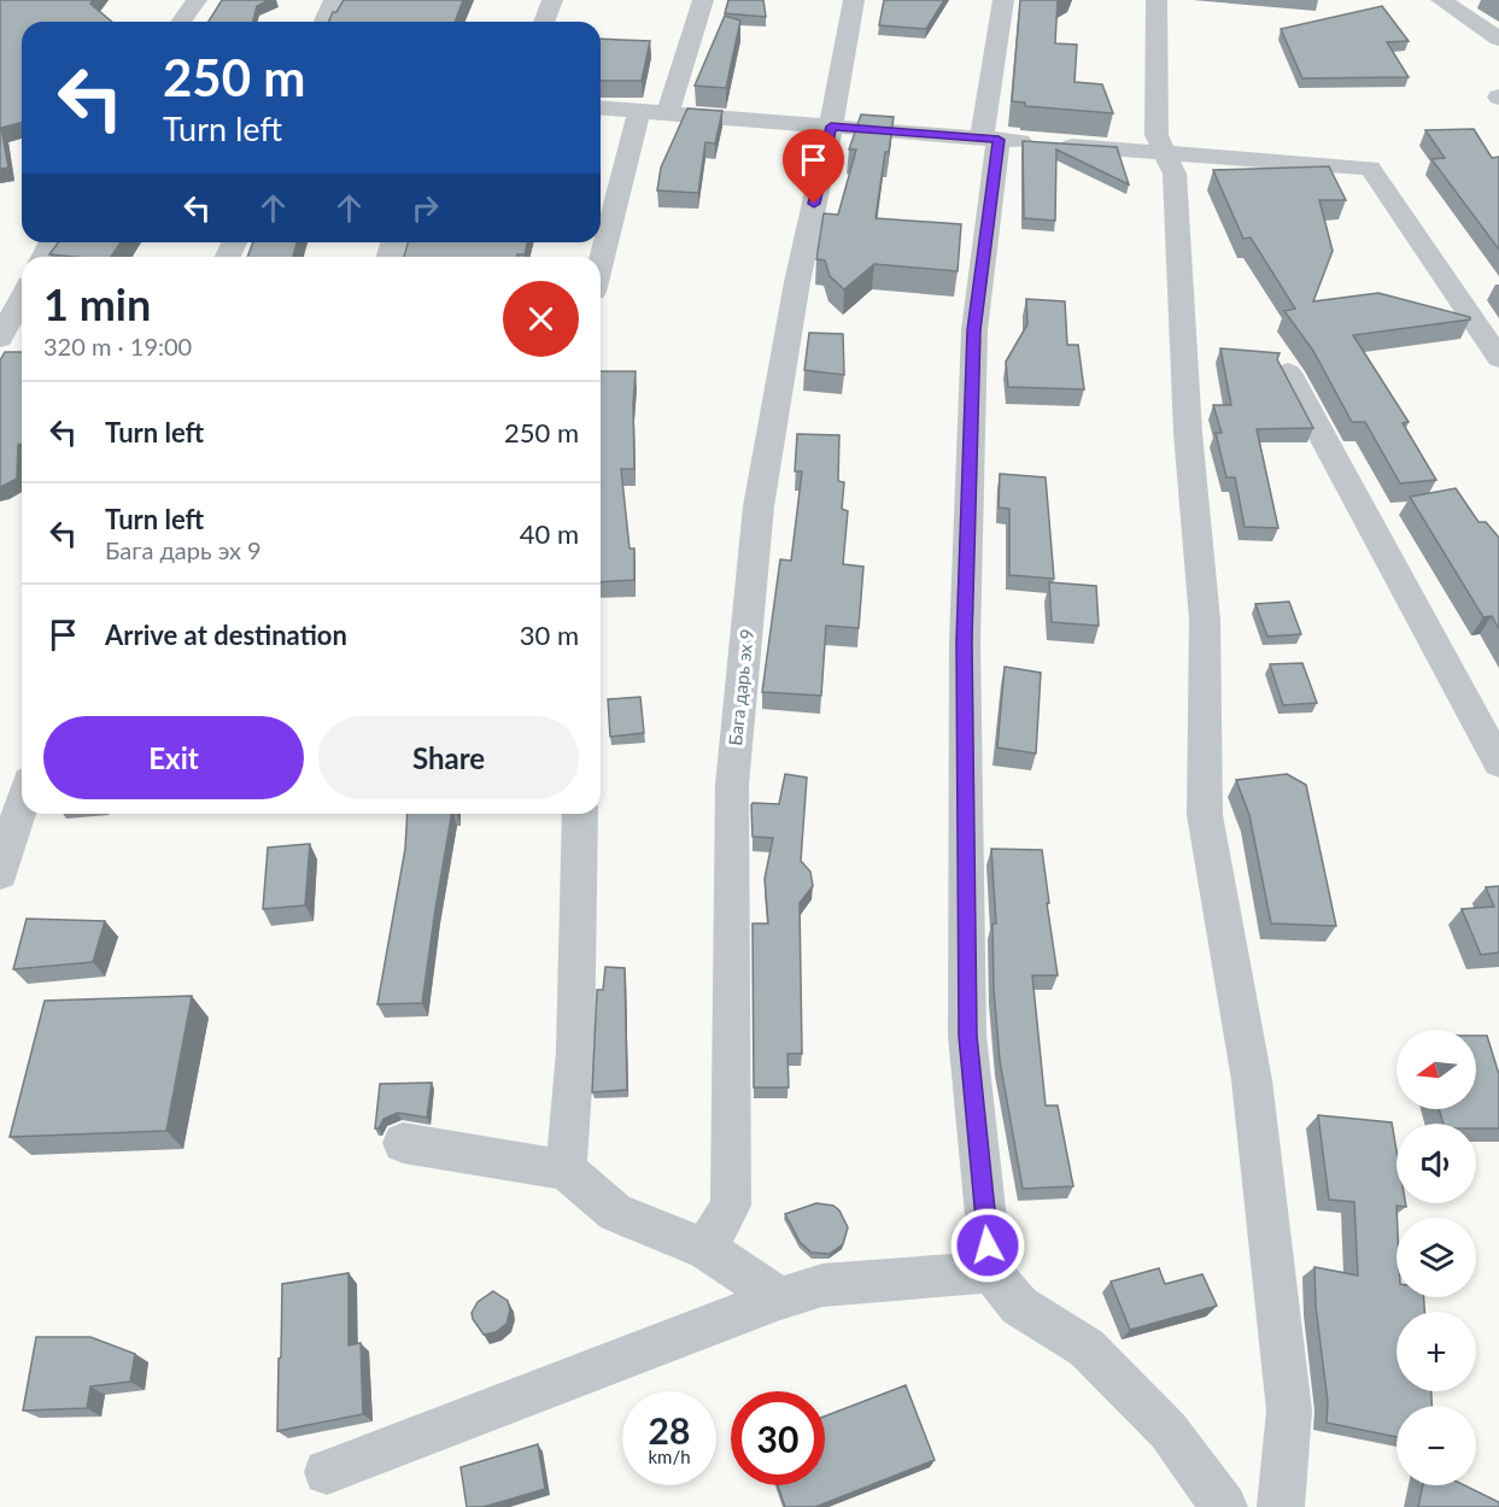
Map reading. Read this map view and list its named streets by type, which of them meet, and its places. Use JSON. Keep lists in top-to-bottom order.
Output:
{
  "streets": {
    "street": ["Бага дарь эх 9"]
  },
  "north": "left",
  "page": {
    "turn": ["250 m", "Turn left"],
    "heading": ["1 min", "320 m · 19:00"],
    "list": [
      {
        "name": "Turn left",
        "value": "250 m"
      },
      {
        "name": "Turn left",
        "note": "Бага дарь эх 9",
        "value": "40 m"
      },
      {
        "name": "Arrive at destination",
        "value": "30 m"
      }
    ],
    "buttons": ["Exit", "Share"],
    "map_buttons": ["+", "−"],
    "speed": "28 km/h",
    "limit": "30"
  }
}
